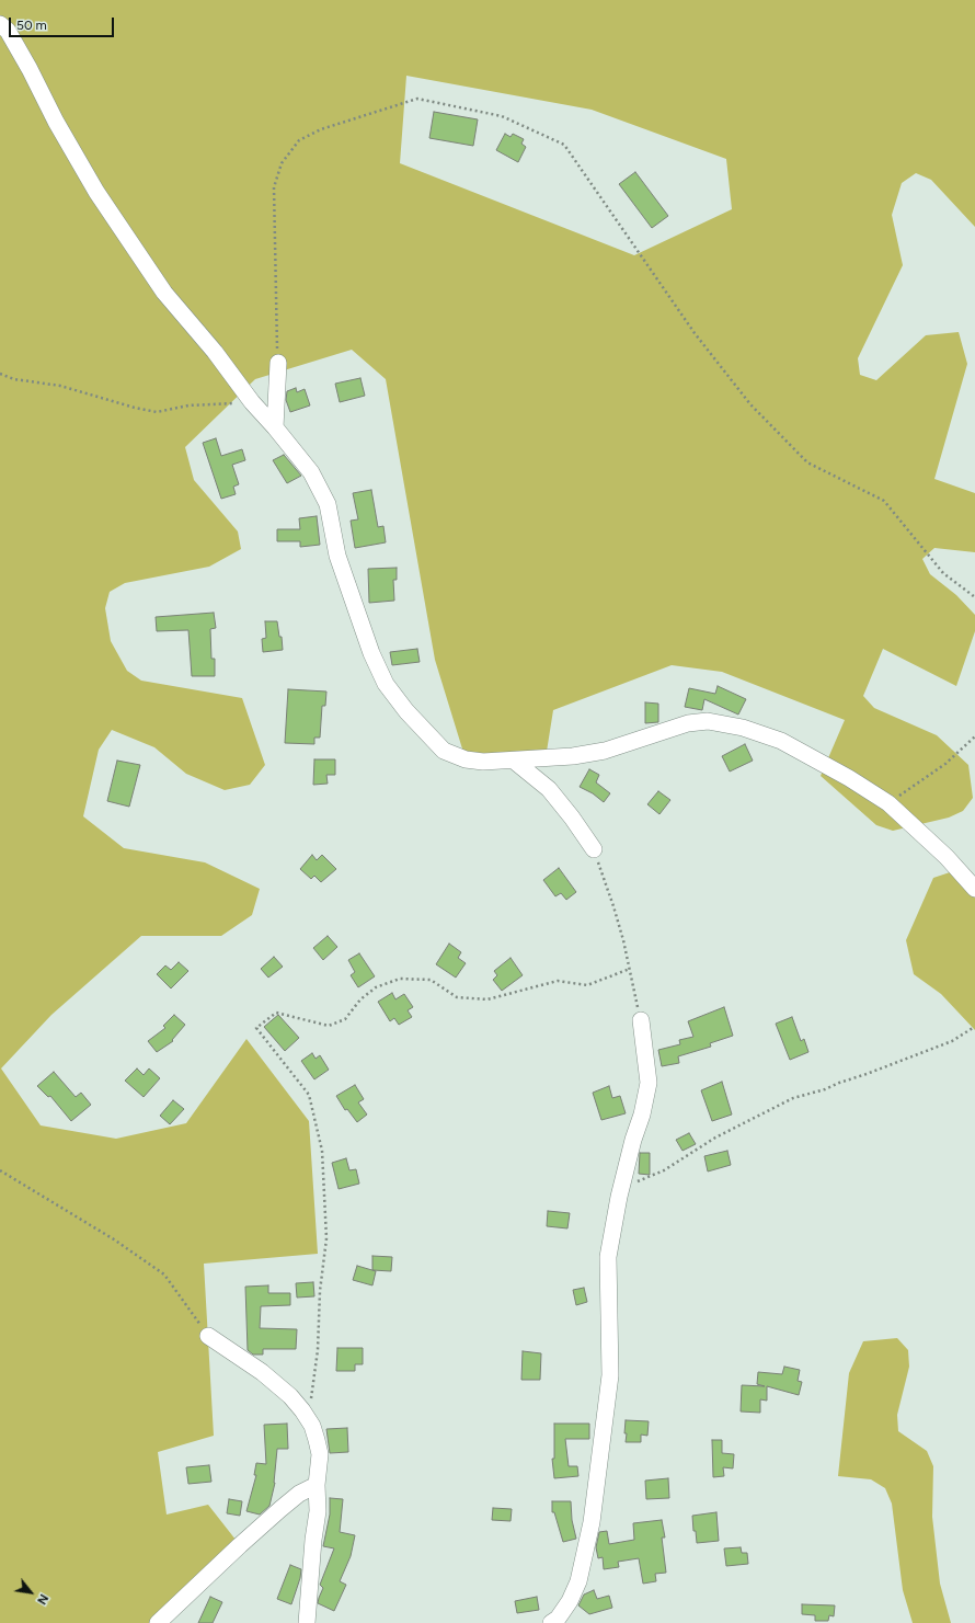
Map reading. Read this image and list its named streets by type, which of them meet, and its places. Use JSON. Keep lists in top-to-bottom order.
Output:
{
  "scale_bar": "50 m",
  "north": "bottom right"
}
